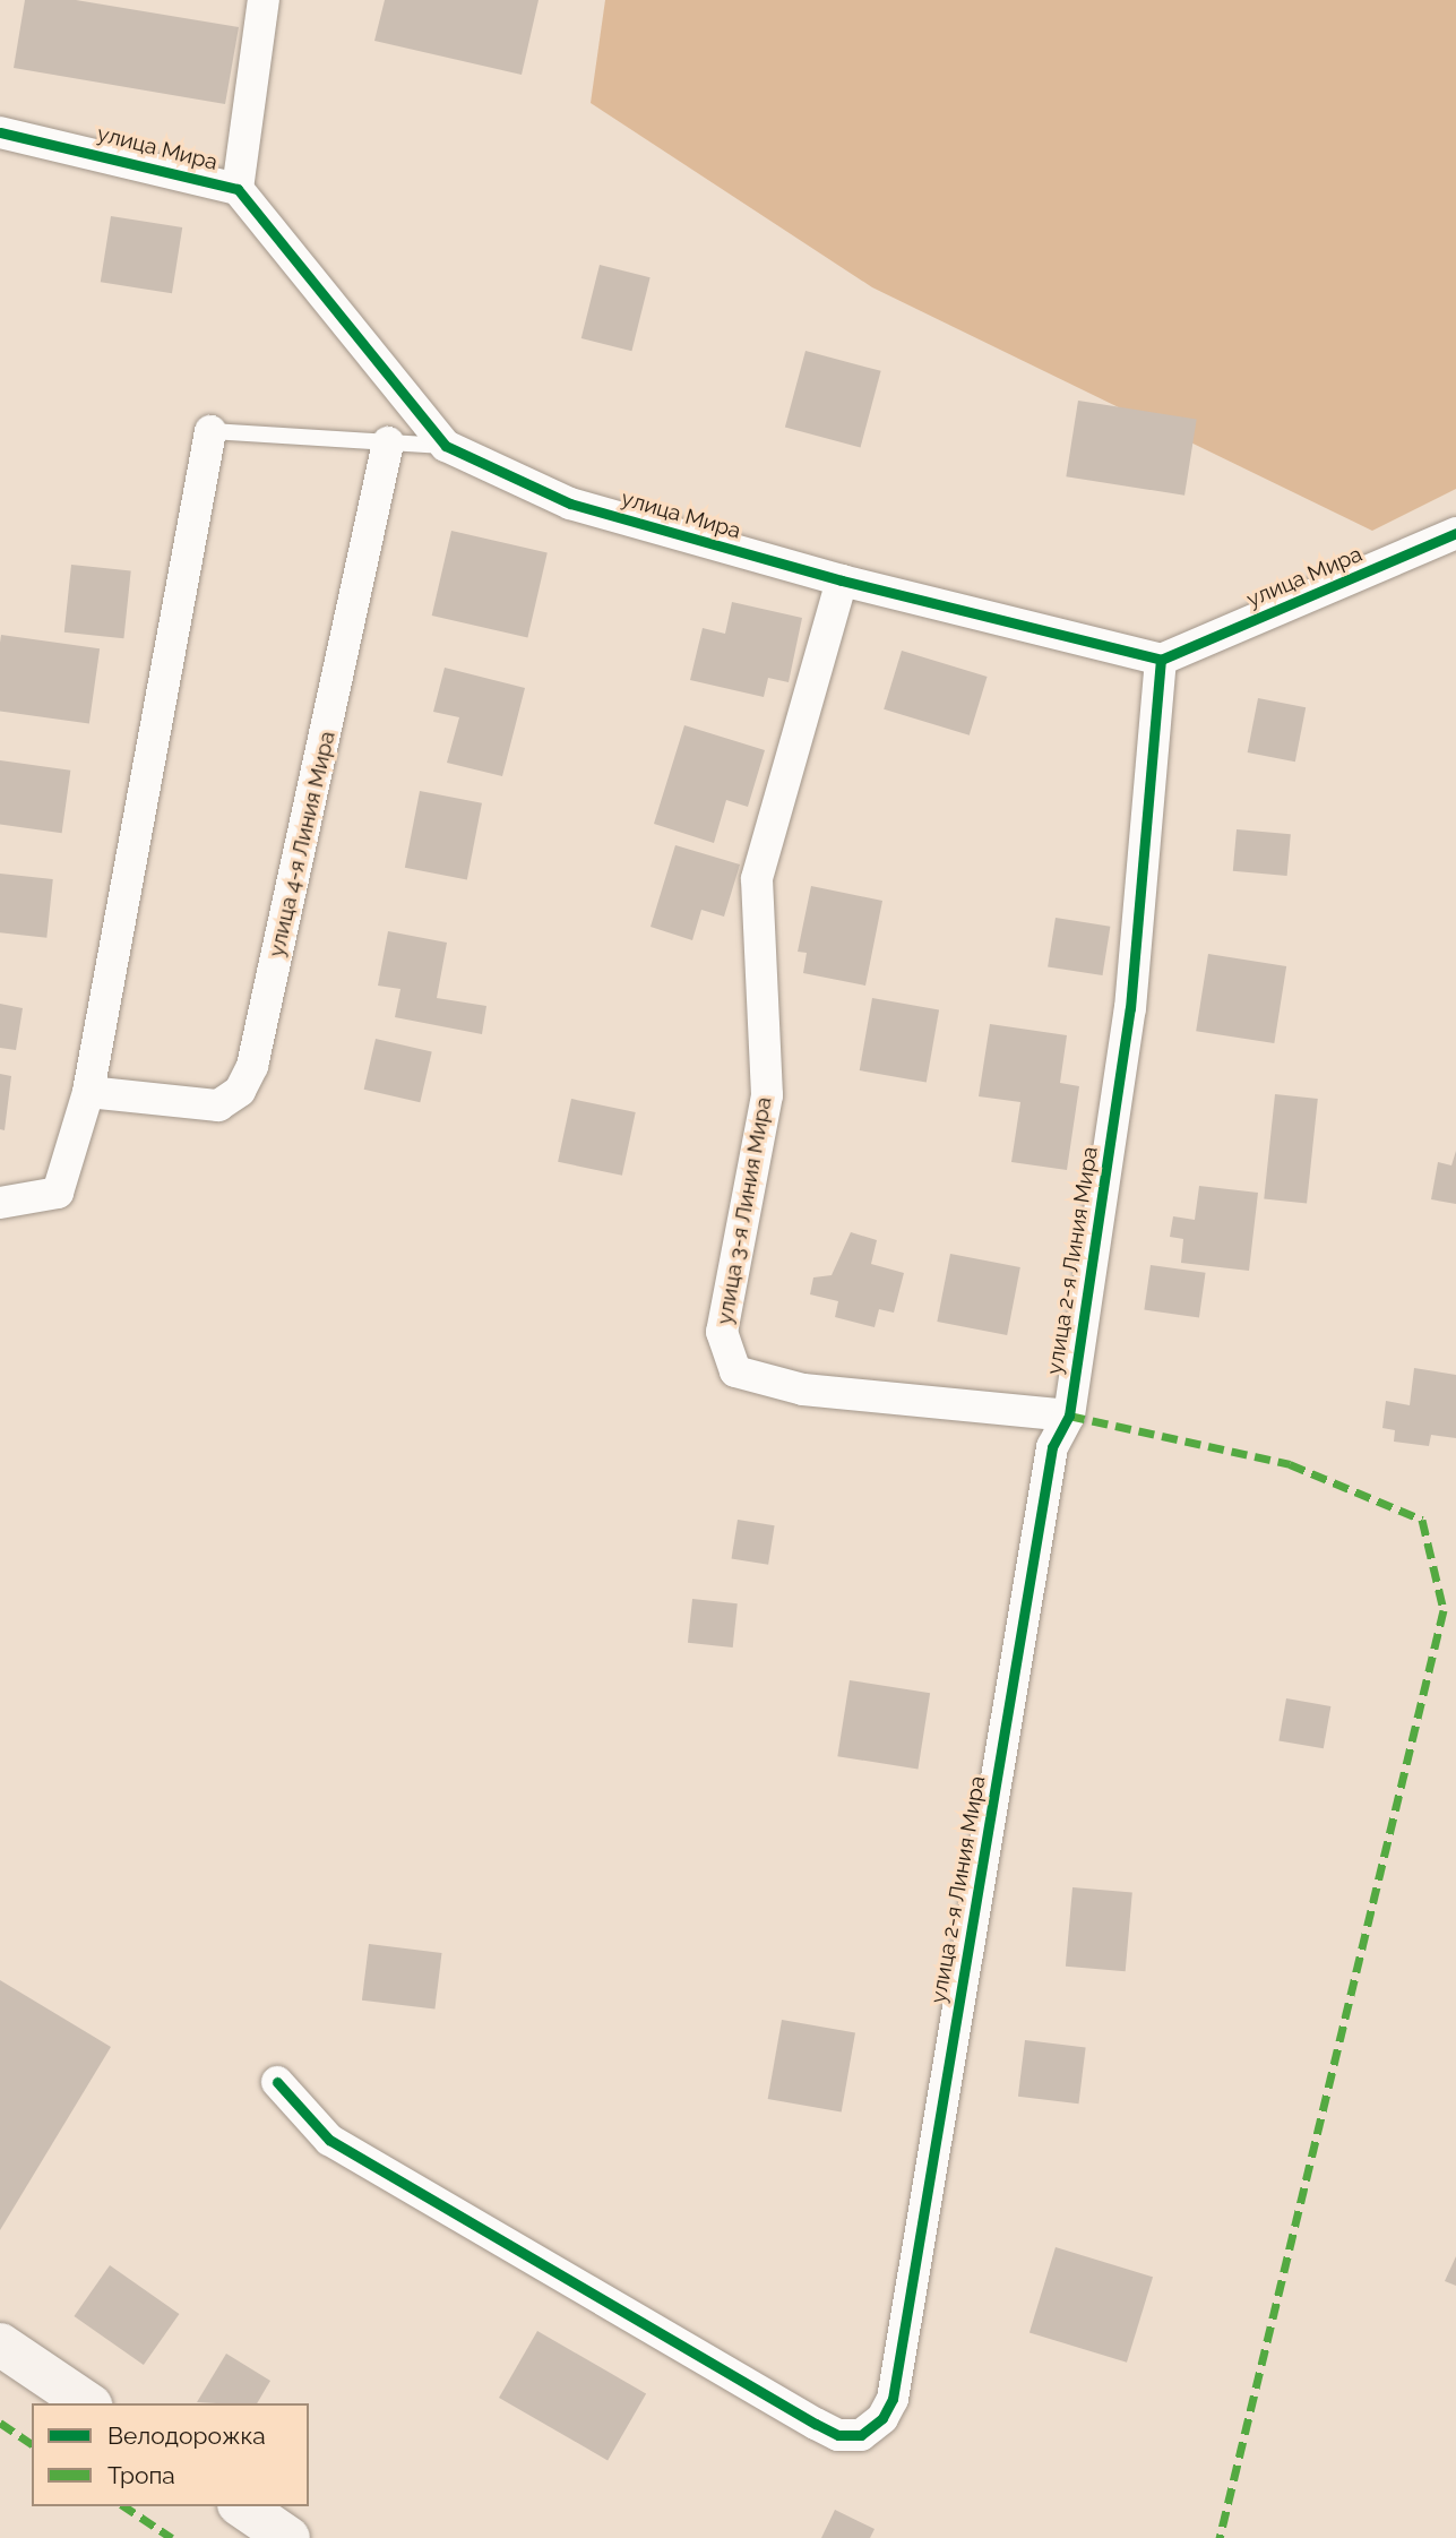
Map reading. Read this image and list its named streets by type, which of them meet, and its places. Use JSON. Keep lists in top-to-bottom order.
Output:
{
  "streets": {
    "street": [
      "улица Мира",
      "улица 4-я Линия Мира",
      "улица 3-я Линия Мира",
      "улица 2-я Линия Мира"
    ]
  },
  "crossings": [
    ["улица Мира", "улица 3-я Линия Мира"],
    ["улица Мира", "улица 2-я Линия Мира"],
    ["улица 3-я Линия Мира", "улица 2-я Линия Мира"]
  ],
  "legend": ["Велодорожка", "Тропа"]
}
